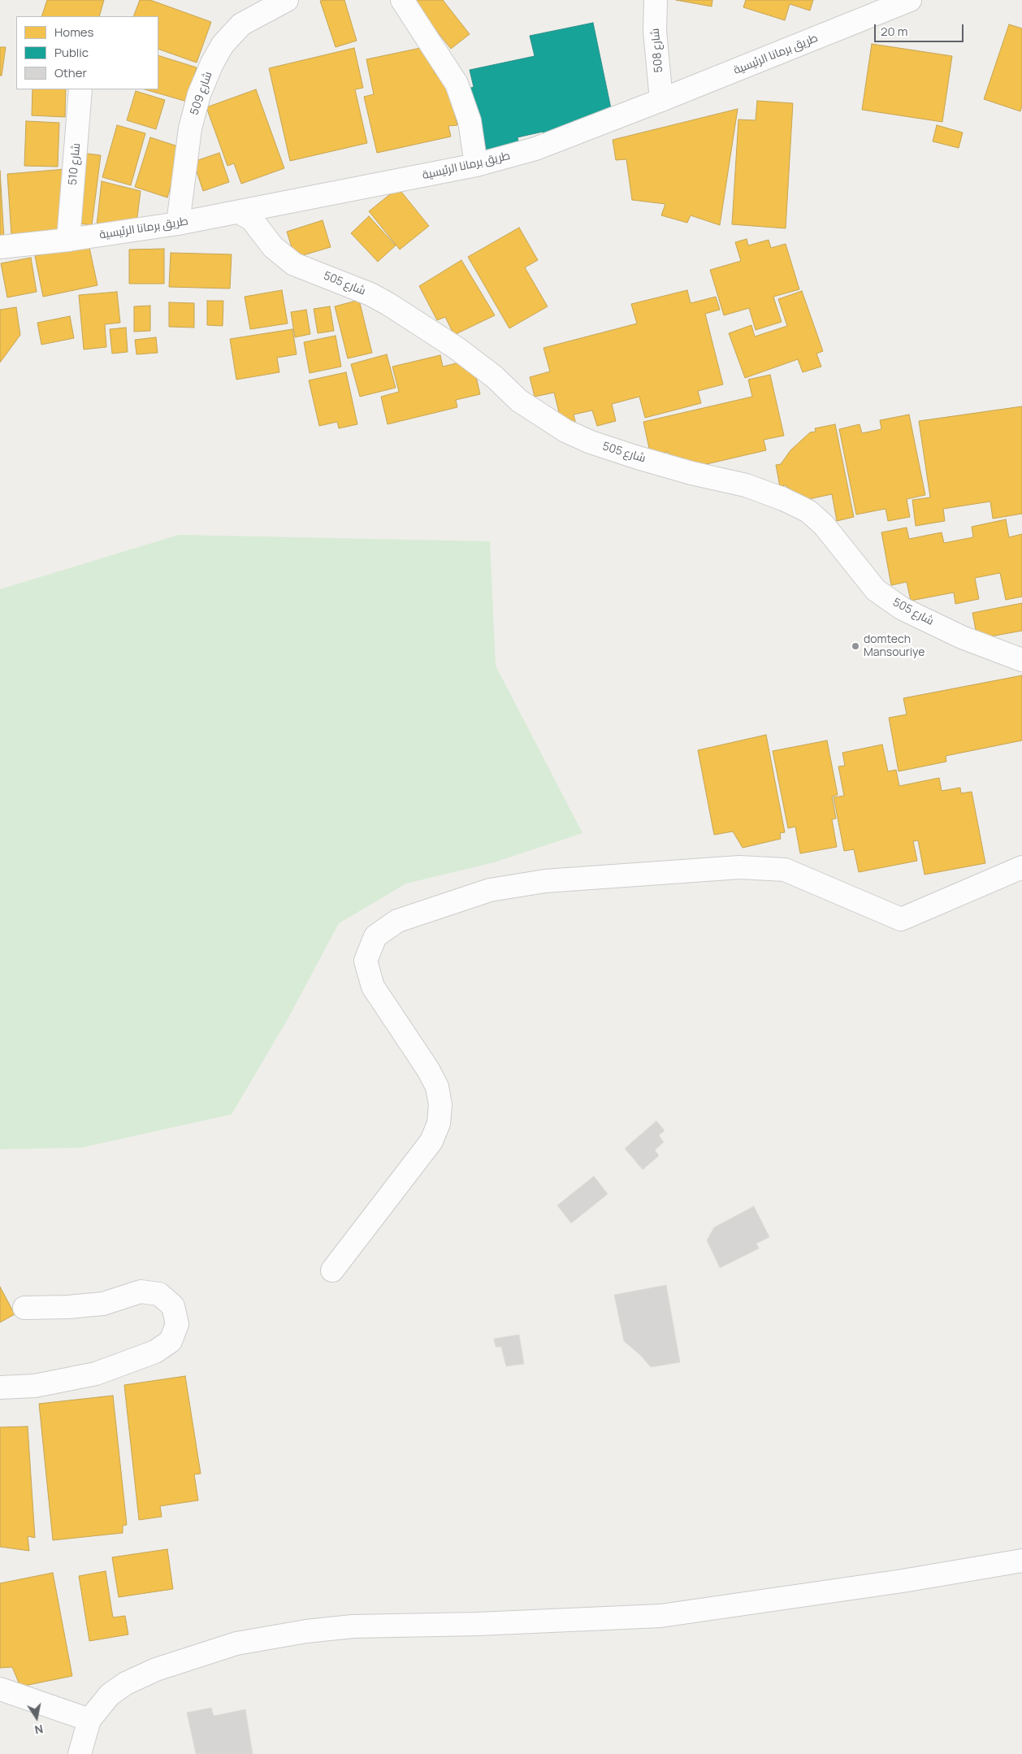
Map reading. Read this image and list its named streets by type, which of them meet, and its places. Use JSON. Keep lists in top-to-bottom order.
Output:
{
  "streets": {
    "street": [
      "شارع 508",
      "طريق برمانا الرئيسية",
      "شارع 509",
      "شارع 510",
      "شارع 505"
    ]
  },
  "crossings": [
    ["شارع 508", "طريق برمانا الرئيسية"],
    ["طريق برمانا الرئيسية", "شارع 509"],
    ["طريق برمانا الرئيسية", "شارع 510"],
    ["طريق برمانا الرئيسية", "شارع 505"]
  ],
  "places": ["domtech Mansouriye"],
  "legend": ["Homes", "Public", "Other"],
  "scale_bar": "20 m",
  "north": "bottom"
}
